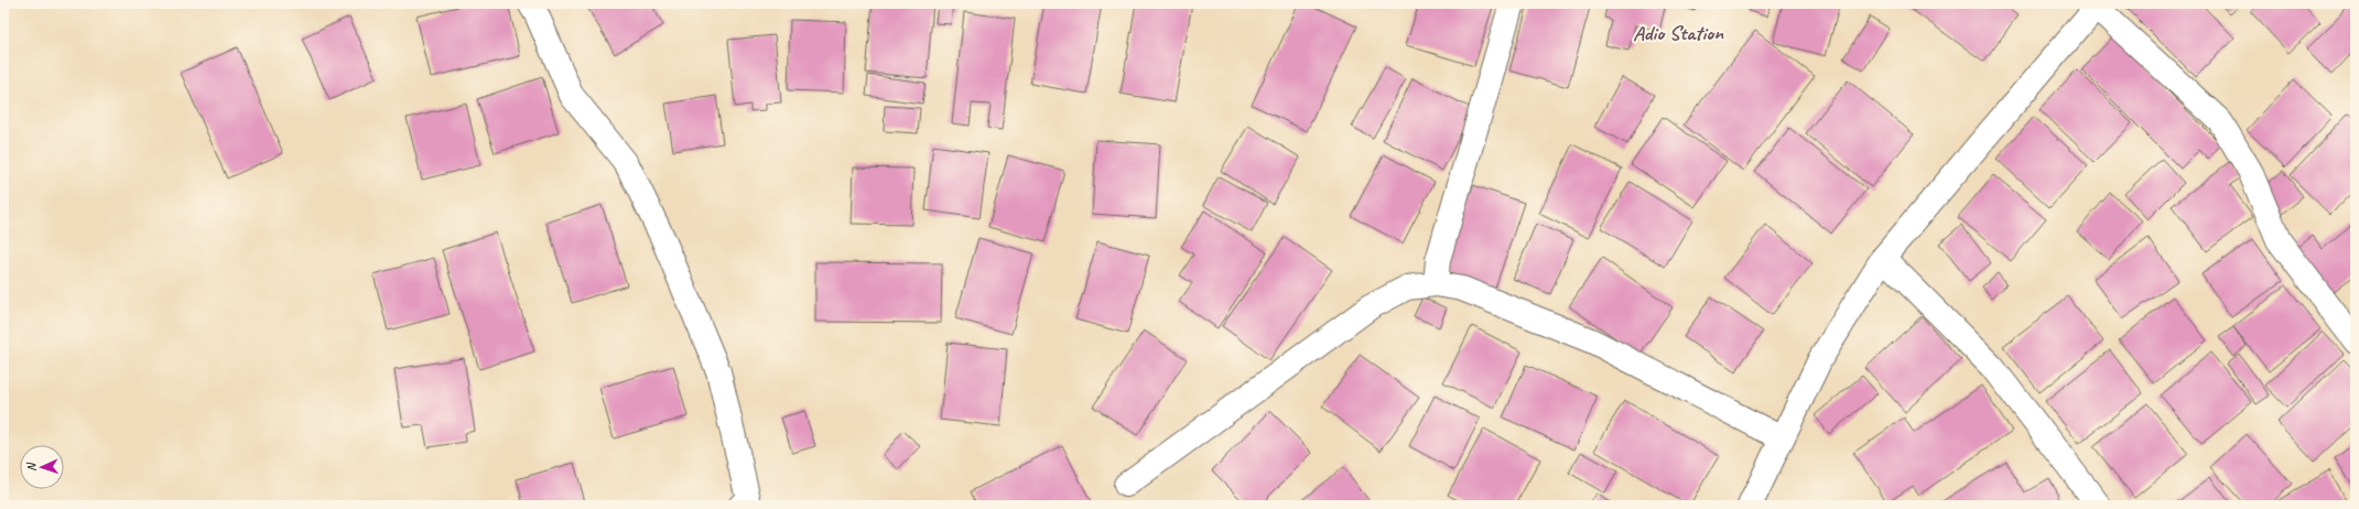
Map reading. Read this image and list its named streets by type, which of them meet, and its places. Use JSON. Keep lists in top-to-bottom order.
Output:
{
  "districts": ["Adio Station"],
  "north": "left"
}
